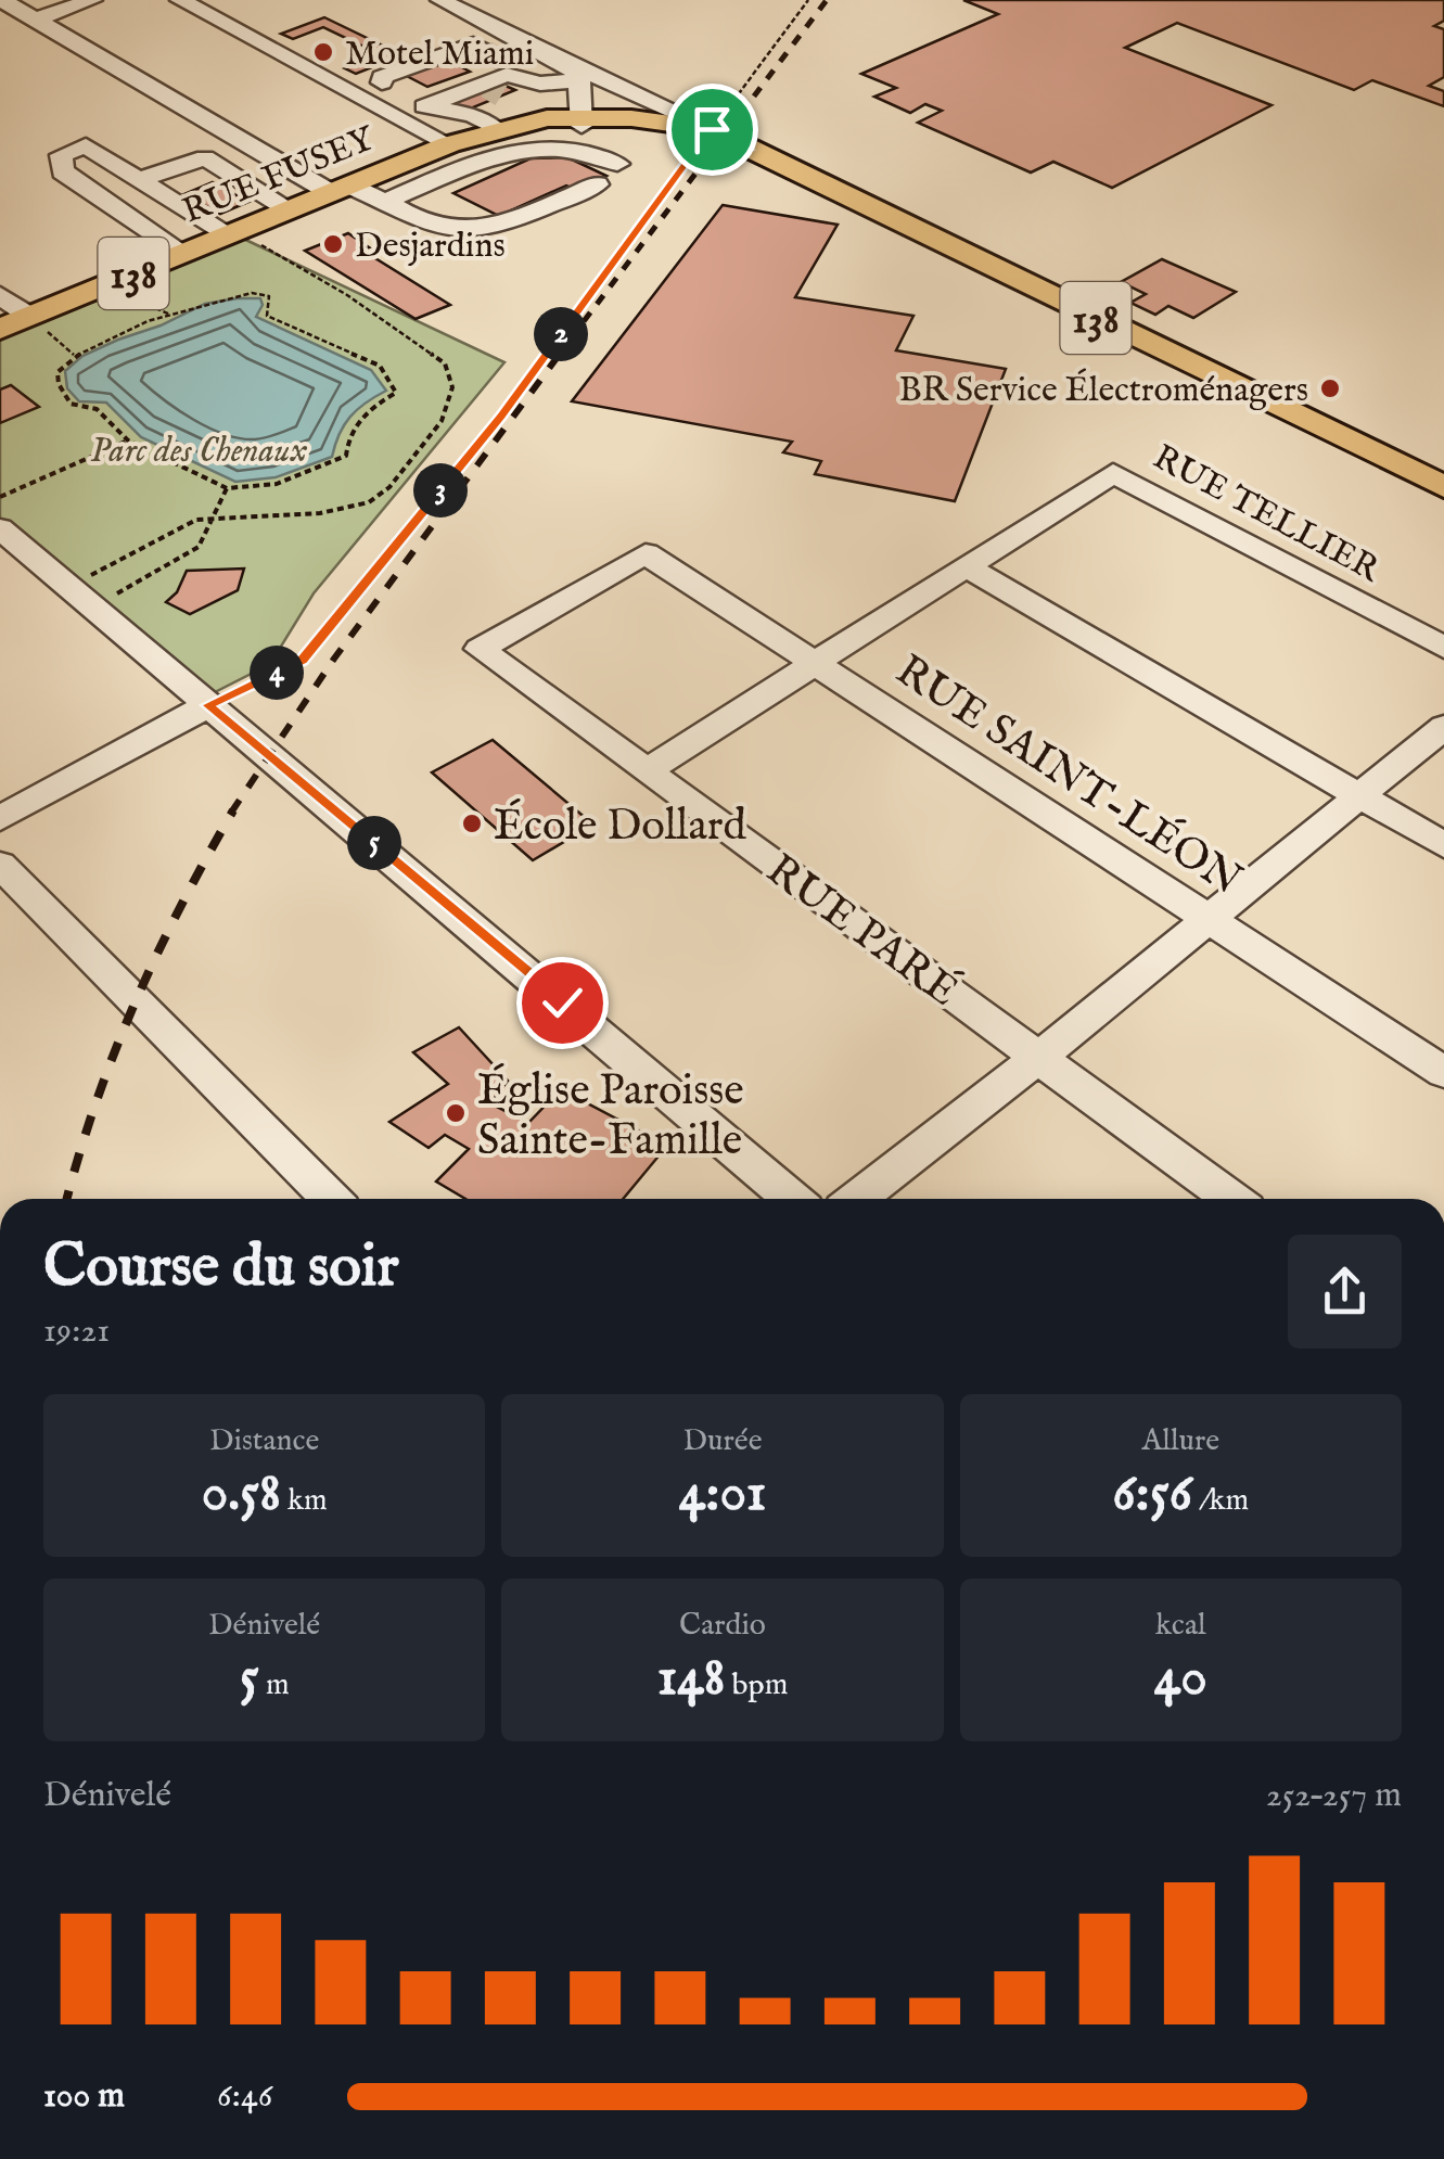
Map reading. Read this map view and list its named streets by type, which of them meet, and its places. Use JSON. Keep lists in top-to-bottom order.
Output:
{
  "streets": {
    "main road": ["RUE FUSEY", "138"],
    "street": ["RUE TELLIER", "RUE SAINT-LÉON", "RUE PARÉ"]
  },
  "crossings": [
    ["RUE FUSEY", "138"],
    ["RUE SAINT-LÉON", "RUE PARÉ"]
  ],
  "parks": ["Parc des Chenaux"],
  "places": [
    "Motel Miami",
    "Desjardins",
    "BR Service Électroménagers",
    "École Dollard",
    "Église Paroisse Sainte-Famille"
  ],
  "page": {
    "pins": [
      "2",
      "3",
      "4",
      "5"
    ],
    "heading": ["Course du soir", "19:21"],
    "stats": [
      ["Distance", "0.58 km"],
      ["Durée", "4:01"],
      ["Allure", "6:56 /km"],
      ["Dénivelé", "5 m"],
      ["Cardio", "148 bpm"],
      ["kcal", "40"]
    ],
    "chart": ["Dénivelé", "252–257 m"],
    "list": [
      {
        "name": "100 m",
        "note": "6:46"
      }
    ]
  }
}
